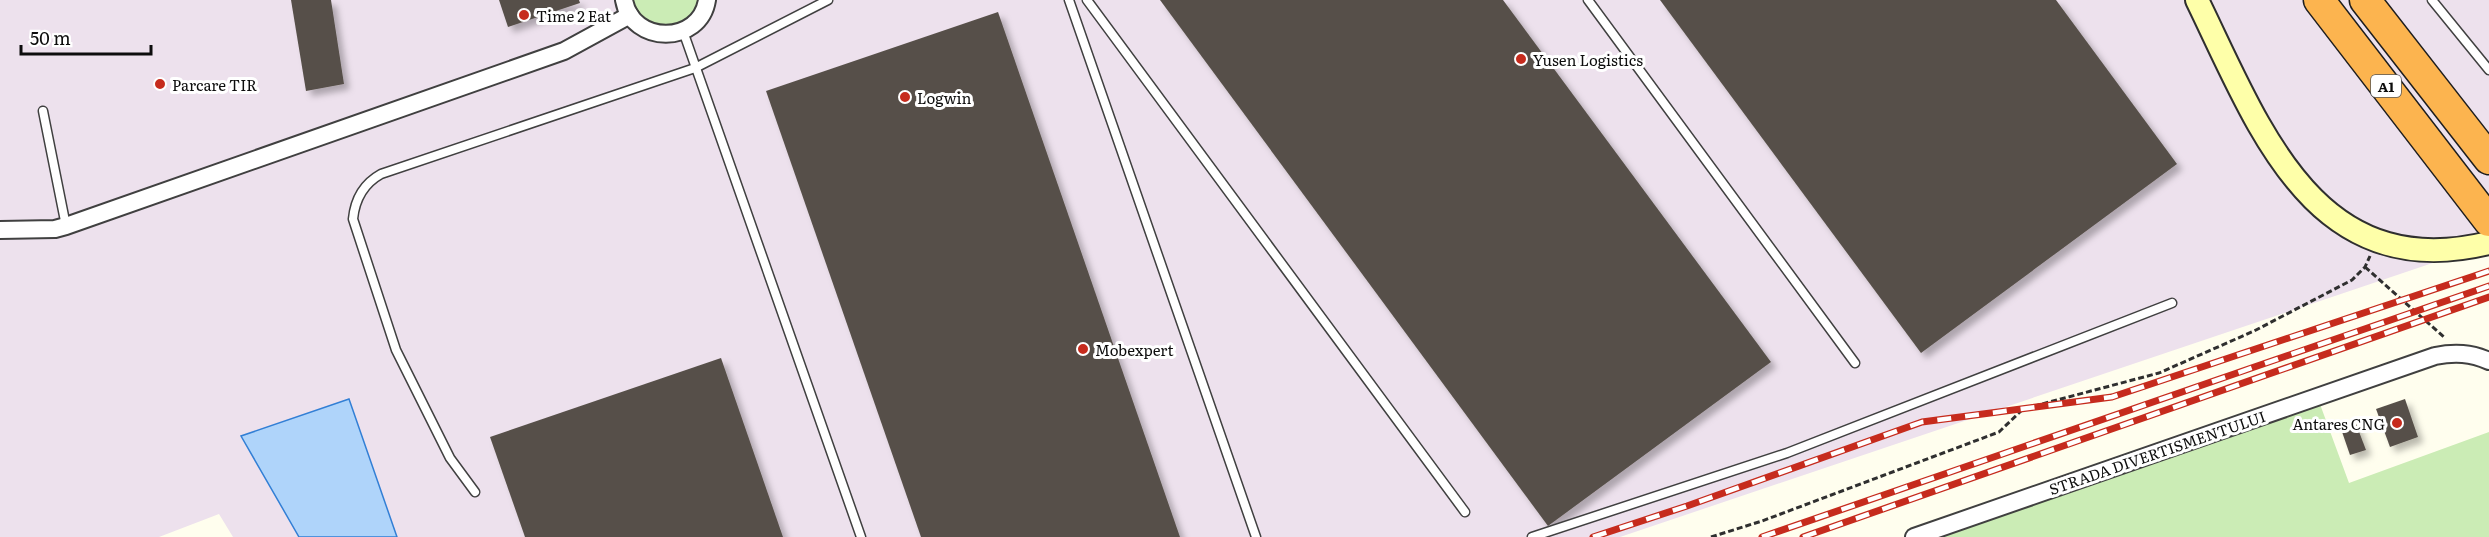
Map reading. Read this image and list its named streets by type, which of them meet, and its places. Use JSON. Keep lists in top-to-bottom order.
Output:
{
  "streets": {
    "highway": ["A1"],
    "street": ["STRADA DIVERTISMENTULUI"]
  },
  "places": [
    "Time 2 Eat",
    "Yusen Logistics",
    "Parcare TIR",
    "Logwin",
    "Mobexpert",
    "Antares CNG"
  ],
  "scale_bar": "50 m"
}
